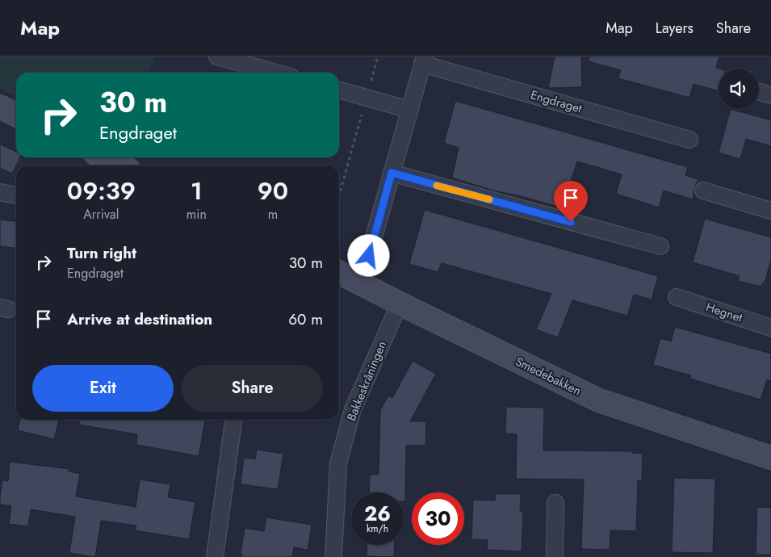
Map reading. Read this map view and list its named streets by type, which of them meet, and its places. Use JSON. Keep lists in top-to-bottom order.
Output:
{
  "streets": {
    "street": [
      "Engdraget",
      "Hegnet",
      "Smedebakken",
      "Bakkeskråningen"
    ]
  },
  "crossings": [
    ["Engdraget", "Smedebakken"],
    ["Smedebakken", "Bakkeskråningen"]
  ],
  "page": {
    "header": "Map",
    "nav": ["Map", "Layers", "Share"],
    "turn": ["30 m", "Engdraget"],
    "eta": [
      "09:39",
      "Arrival",
      "1",
      "min",
      "90",
      "m"
    ],
    "list": [
      {
        "name": "Turn right",
        "note": "Engdraget",
        "value": "30 m"
      },
      {
        "name": "Arrive at destination",
        "value": "60 m"
      }
    ],
    "buttons": ["Exit", "Share"],
    "speed": "26 km/h",
    "limit": "30"
  }
}
